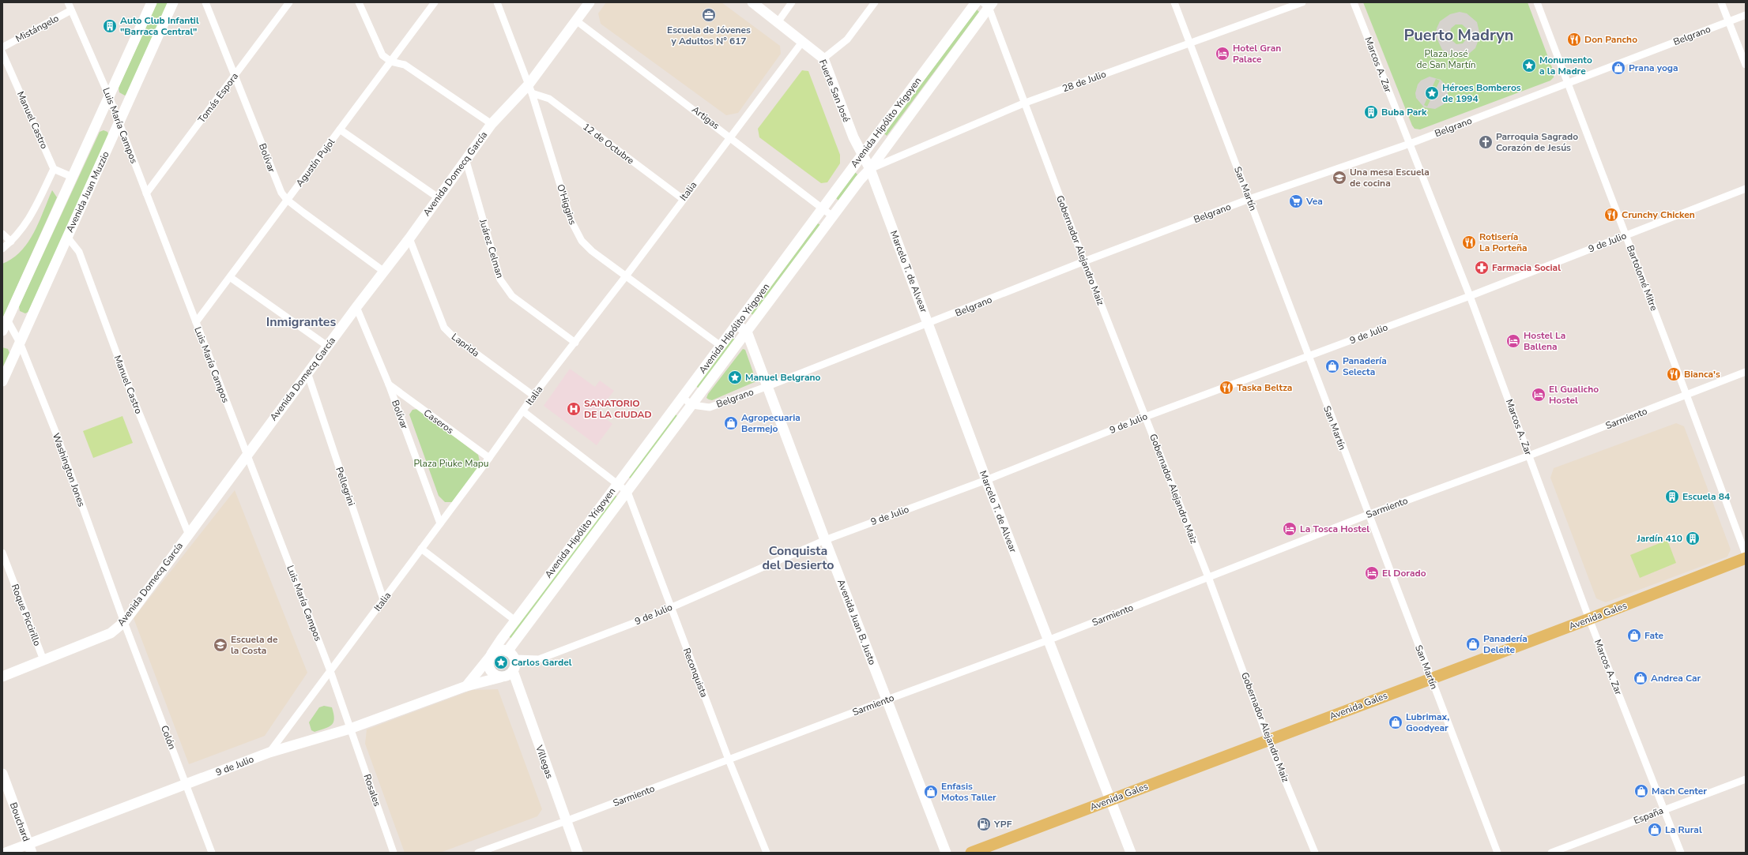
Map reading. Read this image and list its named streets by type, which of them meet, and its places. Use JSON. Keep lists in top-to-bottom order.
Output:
{
  "streets": {
    "main road": [
      "Fuerte San José",
      "Avenida Hipólito Yrigoyen",
      "Avenida Domecq García",
      "Avenida Juan Muzzio",
      "9 de Julio",
      "Marcelo T. de Alvear",
      "Avenida Gales",
      "Avenida Juan B. Justo",
      "Villegas",
      "Bouchard"
    ],
    "street": [
      "Mistángelo",
      "Belgrano",
      "Marcos A. Zar",
      "28 de Julio",
      "Tomás Espora",
      "Artigas",
      "Manuel Castro",
      "Luis María Campos",
      "12 de Octubre",
      "Bolívar",
      "Agustín Pujol",
      "San Martín",
      "Italia",
      "O'Higgins",
      "Juárez Celman",
      "Gobernador Alejandro Maiz",
      "Bartolomé Mitre",
      "Laprida",
      "Sarmiento",
      "Caseros",
      "Washington Jones",
      "Pellegrini",
      "Roque Piccirillo",
      "Reconquista",
      "Colón",
      "Rosales",
      "España"
    ]
  },
  "crossings": [
    ["Mistángelo", "Luis María Campos"],
    ["Belgrano", "Marcos A. Zar"],
    ["Belgrano", "Avenida Hipólito Yrigoyen"],
    ["Belgrano", "San Martín"],
    ["Belgrano", "Gobernador Alejandro Maiz"],
    ["Belgrano", "Marcelo T. de Alvear"],
    ["Belgrano", "Bartolomé Mitre"],
    ["Belgrano", "Avenida Juan B. Justo"],
    ["Marcos A. Zar", "9 de Julio"],
    ["Marcos A. Zar", "Sarmiento"],
    ["Marcos A. Zar", "Avenida Gales"],
    ["Marcos A. Zar", "España"],
    ["28 de Julio", "Fuerte San José"],
    ["28 de Julio", "Avenida Hipólito Yrigoyen"],
    ["28 de Julio", "San Martín"],
    ["28 de Julio", "Gobernador Alejandro Maiz"],
    ["28 de Julio", "Marcelo T. de Alvear"],
    ["Fuerte San José", "Avenida Hipólito Yrigoyen"],
    ["Fuerte San José", "Italia"],
    ["Fuerte San José", "Marcelo T. de Alvear"],
    ["Tomás Espora", "Luis María Campos"],
    ["Tomás Espora", "Bolívar"],
    ["Artigas", "Avenida Hipólito Yrigoyen"],
    ["Artigas", "Avenida Domecq García"],
    ["Artigas", "Italia"],
    ["Manuel Castro", "Avenida Domecq García"],
    ["Manuel Castro", "Avenida Juan Muzzio"],
    ["Avenida Hipólito Yrigoyen", "O'Higgins"],
    ["Avenida Hipólito Yrigoyen", "9 de Julio"],
    ["Avenida Hipólito Yrigoyen", "Gobernador Alejandro Maiz"],
    ["Avenida Hipólito Yrigoyen", "Marcelo T. de Alvear"],
    ["Avenida Hipólito Yrigoyen", "Avenida Juan B. Justo"],
    ["Avenida Hipólito Yrigoyen", "Reconquista"],
    ["Avenida Hipólito Yrigoyen", "Villegas"],
    ["Luis María Campos", "Agustín Pujol"],
    ["Luis María Campos", "Avenida Domecq García"],
    ["Luis María Campos", "Italia"],
    ["Luis María Campos", "Avenida Juan Muzzio"],
    ["Luis María Campos", "9 de Julio"],
    ["Luis María Campos", "Rosales"],
    ["12 de Octubre", "Avenida Domecq García"],
    ["12 de Octubre", "Italia"],
    ["12 de Octubre", "O'Higgins"],
    ["Bolívar", "Agustín Pujol"],
    ["Bolívar", "Avenida Domecq García"],
    ["Bolívar", "Italia"],
    ["Bolívar", "Caseros"],
    ["Avenida Domecq García", "O'Higgins"],
    ["Avenida Domecq García", "Juárez Celman"],
    ["Avenida Domecq García", "Laprida"],
    ["Avenida Domecq García", "Washington Jones"],
    ["Avenida Domecq García", "Pellegrini"],
    ["Avenida Domecq García", "Roque Piccirillo"],
    ["Avenida Domecq García", "Colón"],
    ["San Martín", "9 de Julio"],
    ["San Martín", "Sarmiento"],
    ["San Martín", "Avenida Gales"],
    ["Italia", "O'Higgins"],
    ["Italia", "9 de Julio"],
    ["Italia", "Juárez Celman"],
    ["Italia", "Laprida"],
    ["Italia", "Caseros"],
    ["Italia", "Pellegrini"],
    ["Avenida Juan Muzzio", "Washington Jones"],
    ["9 de Julio", "Gobernador Alejandro Maiz"],
    ["9 de Julio", "Marcelo T. de Alvear"],
    ["9 de Julio", "Bartolomé Mitre"],
    ["9 de Julio", "Avenida Juan B. Justo"],
    ["9 de Julio", "Reconquista"],
    ["9 de Julio", "Colón"],
    ["9 de Julio", "Villegas"],
    ["9 de Julio", "Rosales"],
    ["9 de Julio", "Bouchard"],
    ["Gobernador Alejandro Maiz", "Sarmiento"],
    ["Gobernador Alejandro Maiz", "Avenida Gales"],
    ["Marcelo T. de Alvear", "Sarmiento"],
    ["Marcelo T. de Alvear", "Avenida Gales"],
    ["Bartolomé Mitre", "Sarmiento"],
    ["Sarmiento", "Avenida Juan B. Justo"],
    ["Sarmiento", "Reconquista"],
    ["Sarmiento", "Villegas"],
    ["Washington Jones", "Colón"]
  ],
  "districts": ["Puerto Madryn", "Inmigrantes", "Conquista del Desierto"],
  "parks": ["Plaza José de San Martín", "Plaza Piuke Mapu"],
  "places": {
    "office": ["Escuela de Jóvenes y Adultos N° 617"],
    "building": [
      "Auto Club Infantil \"Barraca Central\"",
      "Buba Park",
      "Escuela 84",
      "Jardín 410"
    ],
    "restaurant": [
      "Don Pancho",
      "Crunchy Chicken",
      "Rotisería La Porteña",
      "Bianca's",
      "Taska Beltza"
    ],
    "hotel": [
      "Hotel Gran Palace",
      "Hostel La Ballena",
      "El Gualicho Hostel",
      "La Tosca Hostel",
      "El Dorado"
    ],
    "place": [
      "Monumento a la Madre",
      "Héroes Bomberos de 1994",
      "Manuel Belgrano",
      "Carlos Gardel"
    ],
    "shop": [
      "Prana yoga",
      "Panadería Selecta",
      "Agropecuaria Bermejo",
      "Fate",
      "Panadería Deleite",
      "Andrea Car",
      "Lubrimax, Goodyear",
      "Mach Center",
      "Enfasis Motos Taller",
      "La Rural"
    ],
    "church": ["Parroquia Sagrado Corazón de Jesús"],
    "school or university": ["Una mesa Escuela de cocina", "Escuela de la Costa"],
    "supermarket": ["Vea"],
    "pharmacy": ["Farmacia Social"],
    "hospital": ["SANATORIO DE LA CIUDAD"],
    "fuel station": ["YPF"]
  }
}
